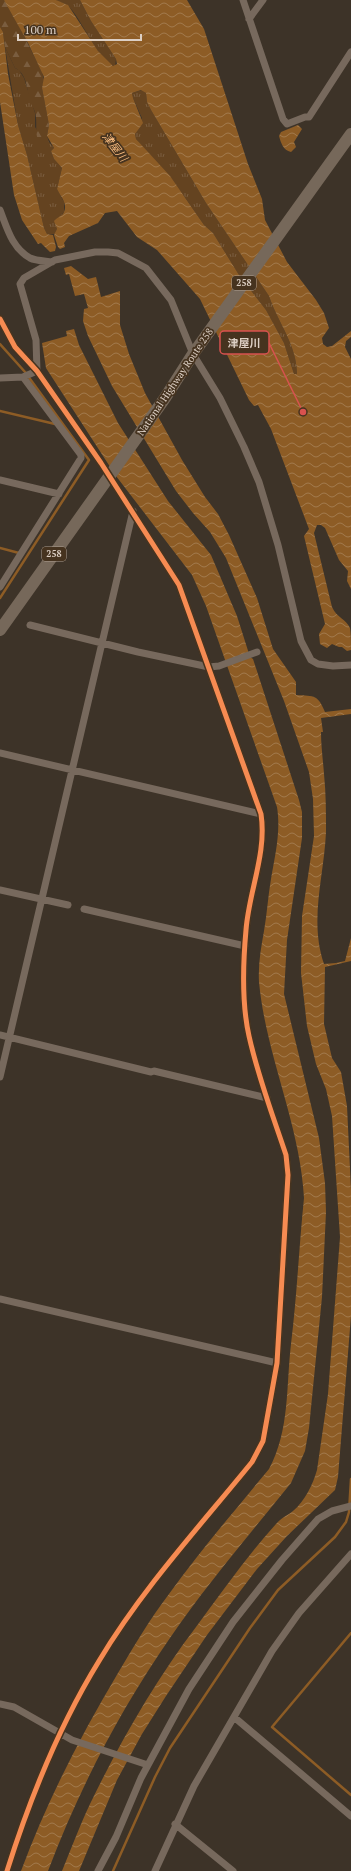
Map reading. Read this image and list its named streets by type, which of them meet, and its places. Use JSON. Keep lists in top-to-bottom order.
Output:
{
  "streets": {
    "highway": ["258", "National Highway Route 258"]
  },
  "water": ["津屋川"],
  "places": ["津屋川"],
  "scale_bar": "100 m"
}
